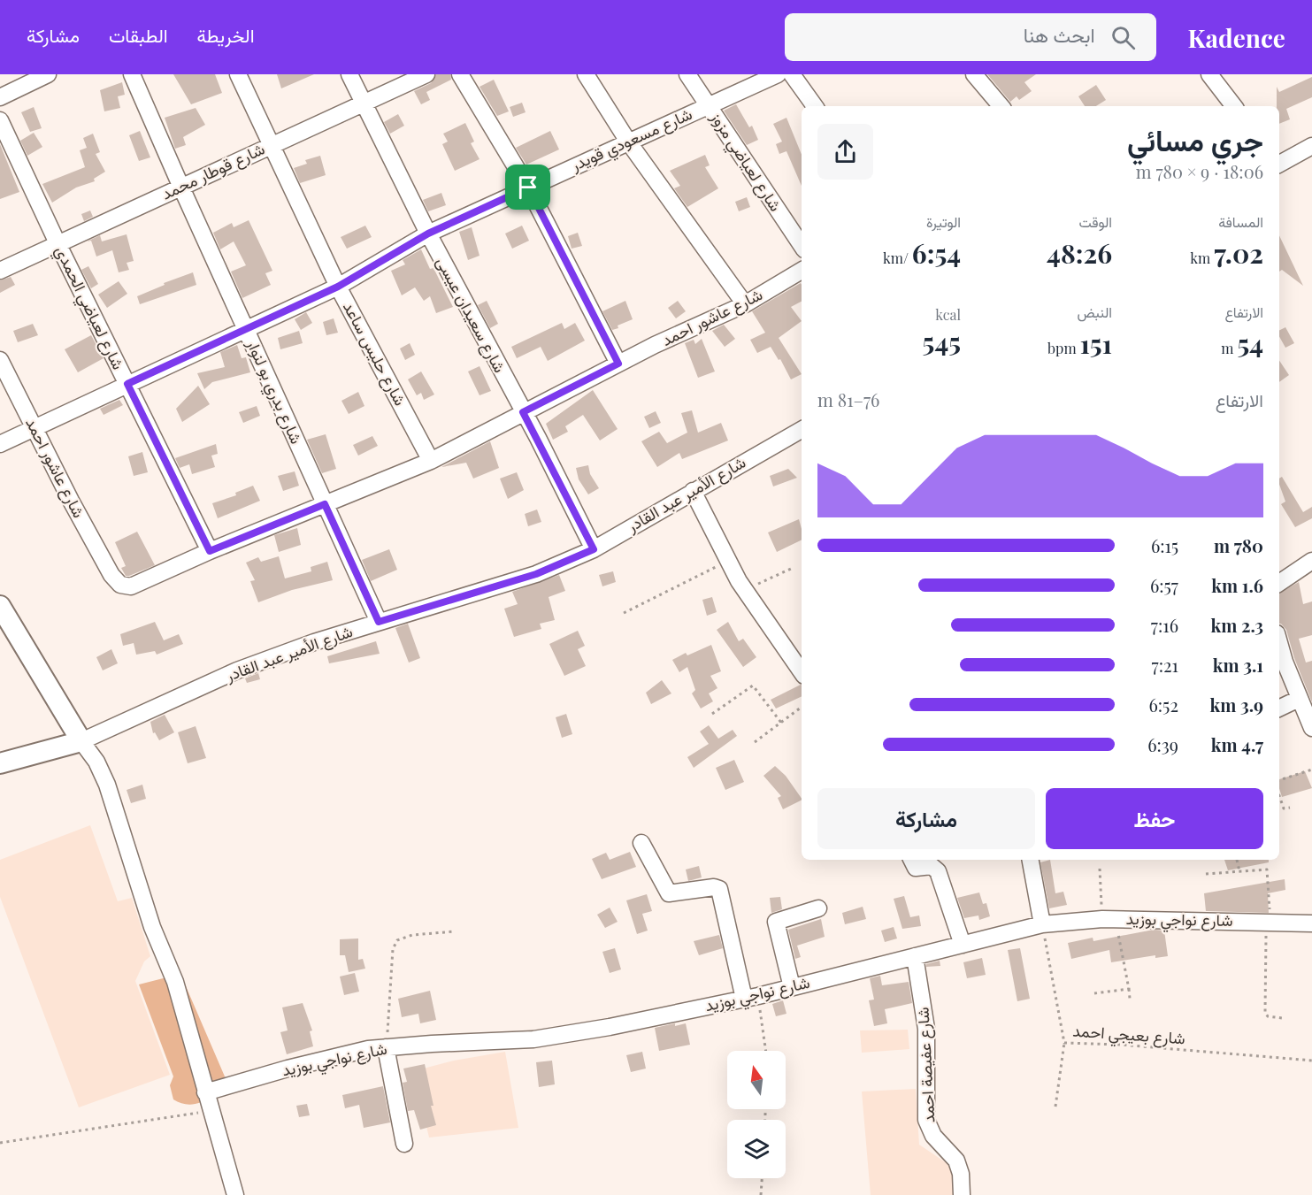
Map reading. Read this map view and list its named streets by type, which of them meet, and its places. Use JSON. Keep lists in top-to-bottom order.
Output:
{
  "streets": {
    "street": [
      "شارع مسعودي قويدر",
      "شارع لعياضي مزوز",
      "شارع قوطار محمد",
      "شارع لعياضي الحمدي",
      "شارع سعيدان عيسى",
      "شارع عاشور احمد",
      "شارع حليس ساعد",
      "شارع بدري بو لنوار",
      "شارع الأمير عبد القادر",
      "شارع نواجي بوزيد",
      "شارع عفيصة احمد"
    ],
    "path": ["شارع بعيجي احمد"]
  },
  "crossings": [
    ["شارع مسعودي قويدر", "شارع لعياضي مزوز"],
    ["شارع مسعودي قويدر", "شارع لعياضي الحمدي"],
    ["شارع مسعودي قويدر", "شارع سعيدان عيسى"],
    ["شارع مسعودي قويدر", "شارع عاشور احمد"],
    ["شارع مسعودي قويدر", "شارع حليس ساعد"],
    ["شارع مسعودي قويدر", "شارع بدري بو لنوار"],
    ["شارع قوطار محمد", "شارع لعياضي الحمدي"],
    ["شارع قوطار محمد", "شارع سعيدان عيسى"],
    ["شارع قوطار محمد", "شارع حليس ساعد"],
    ["شارع قوطار محمد", "شارع بدري بو لنوار"],
    ["شارع لعياضي الحمدي", "شارع عاشور احمد"],
    ["شارع سعيدان عيسى", "شارع عاشور احمد"],
    ["شارع سعيدان عيسى", "شارع الأمير عبد القادر"],
    ["شارع عاشور احمد", "شارع حليس ساعد"],
    ["شارع عاشور احمد", "شارع بدري بو لنوار"],
    ["شارع بدري بو لنوار", "شارع الأمير عبد القادر"],
    ["شارع نواجي بوزيد", "شارع بعيجي احمد"],
    ["شارع نواجي بوزيد", "شارع عفيصة احمد"]
  ],
  "north": "top",
  "page": {
    "header": "Kadence",
    "search": "ابحث هنا",
    "nav": ["الخريطة", "الطبقات", "مشاركة"],
    "heading": ["جري مسائي", "18:06 · 9 × 780 m"],
    "stats": [
      ["المسافة", "7.02 km"],
      ["الوقت", "48:26"],
      ["الوتيرة", "6:54 /km"],
      ["الارتفاع", "54 m"],
      ["النبض", "151 bpm"],
      ["kcal", "545"]
    ],
    "chart": ["الارتفاع", "76–81 m"],
    "list": [
      {
        "name": "780 m",
        "note": "6:15"
      },
      {
        "name": "1.6 km",
        "note": "6:57"
      },
      {
        "name": "2.3 km",
        "note": "7:16"
      },
      {
        "name": "3.1 km",
        "note": "7:21"
      },
      {
        "name": "3.9 km",
        "note": "6:52"
      },
      {
        "name": "4.7 km",
        "note": "6:39"
      }
    ],
    "buttons": ["حفظ", "مشاركة"]
  }
}
